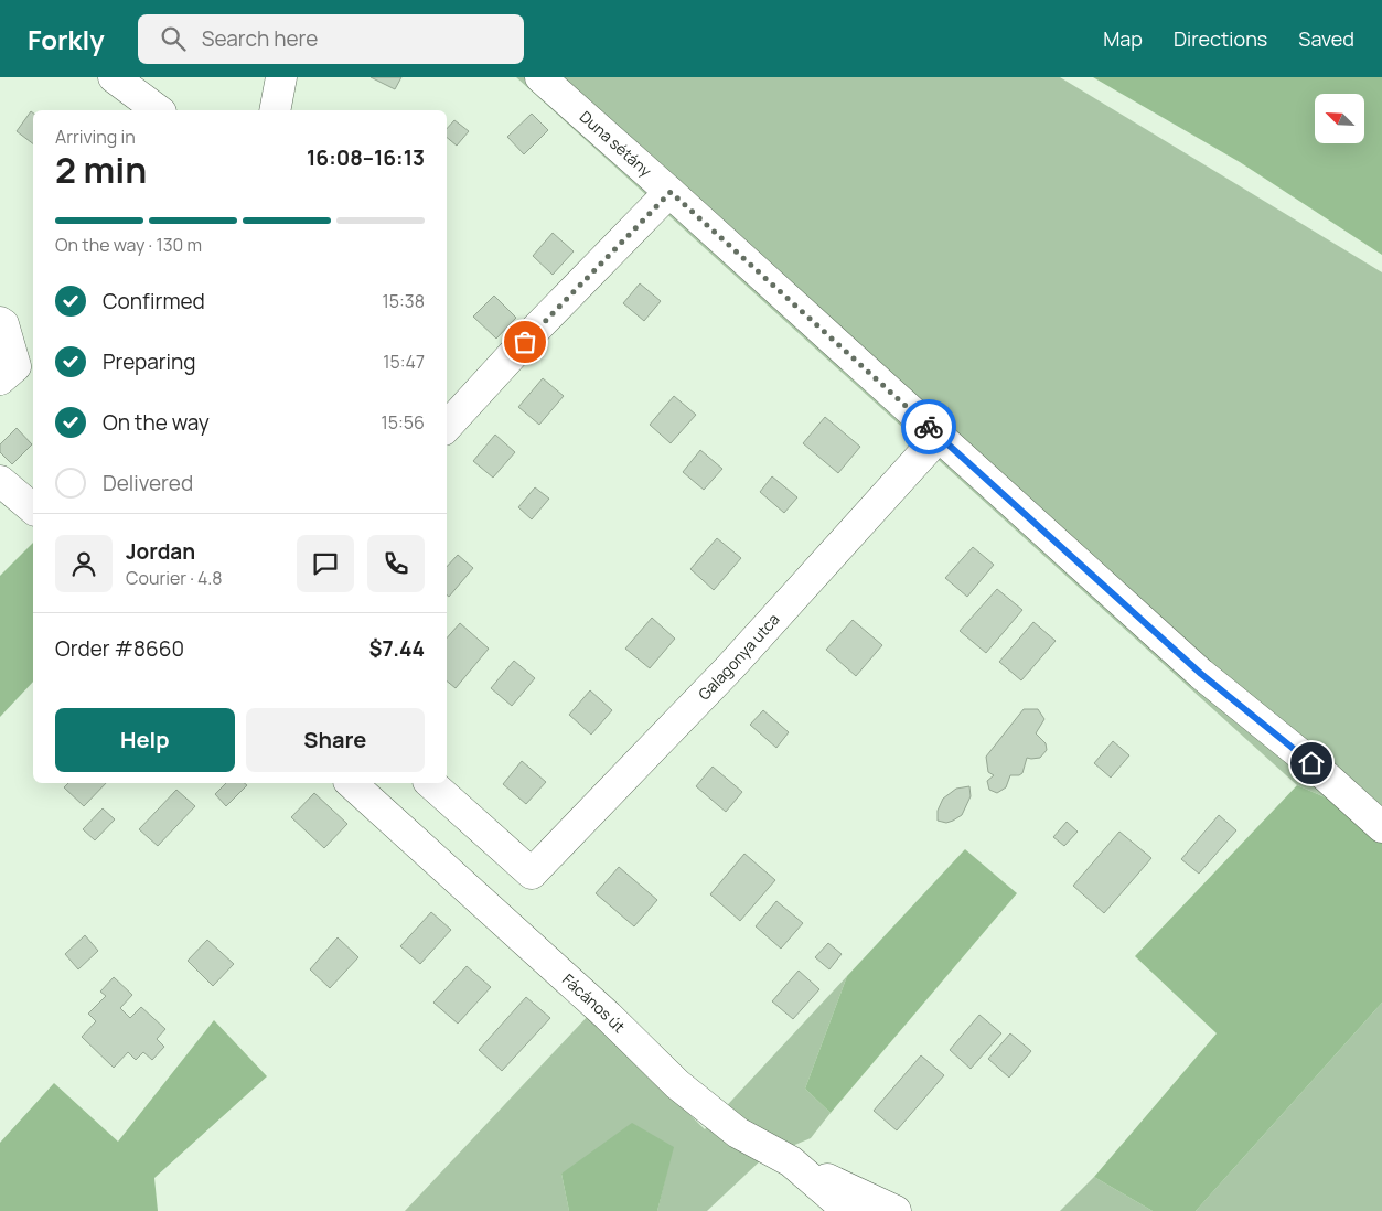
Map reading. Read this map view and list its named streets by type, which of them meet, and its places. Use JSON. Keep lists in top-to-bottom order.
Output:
{
  "streets": {
    "street": ["Duna sétány", "Galagonya utca", "Fácános út"]
  },
  "crossings": [
    ["Duna sétány", "Galagonya utca"]
  ],
  "north": "top left",
  "page": {
    "header": "Forkly",
    "search": "Search here",
    "nav": ["Map", "Directions", "Saved"],
    "heading": ["2 min", "Arriving in", "16:08–16:13"],
    "panel": [
      "Jordan",
      "Courier · 4.8",
      "Order #8660",
      "$7.44"
    ],
    "bar": "On the way · 130 m",
    "list": [
      ["Confirmed", "15:38"],
      ["Preparing", "15:47"],
      ["On the way", "15:56"],
      "Delivered"
    ],
    "buttons": ["Help", "Share"]
  }
}
